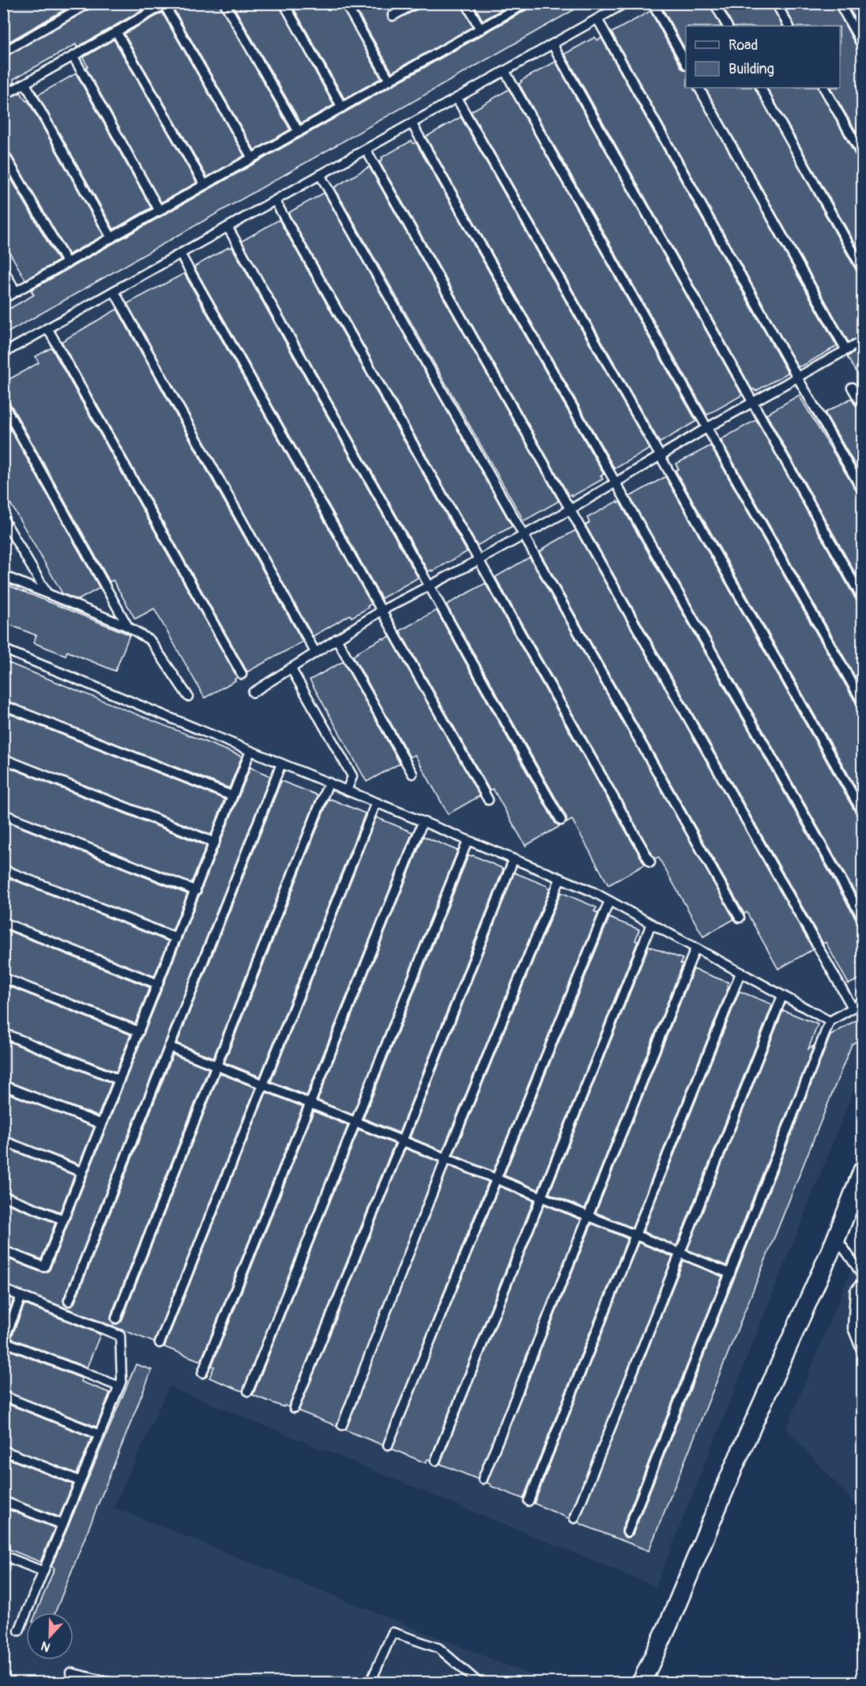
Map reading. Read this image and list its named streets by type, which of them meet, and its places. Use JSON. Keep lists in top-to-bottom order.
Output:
{
  "legend": ["Road", "Building"],
  "north": "bottom"
}
